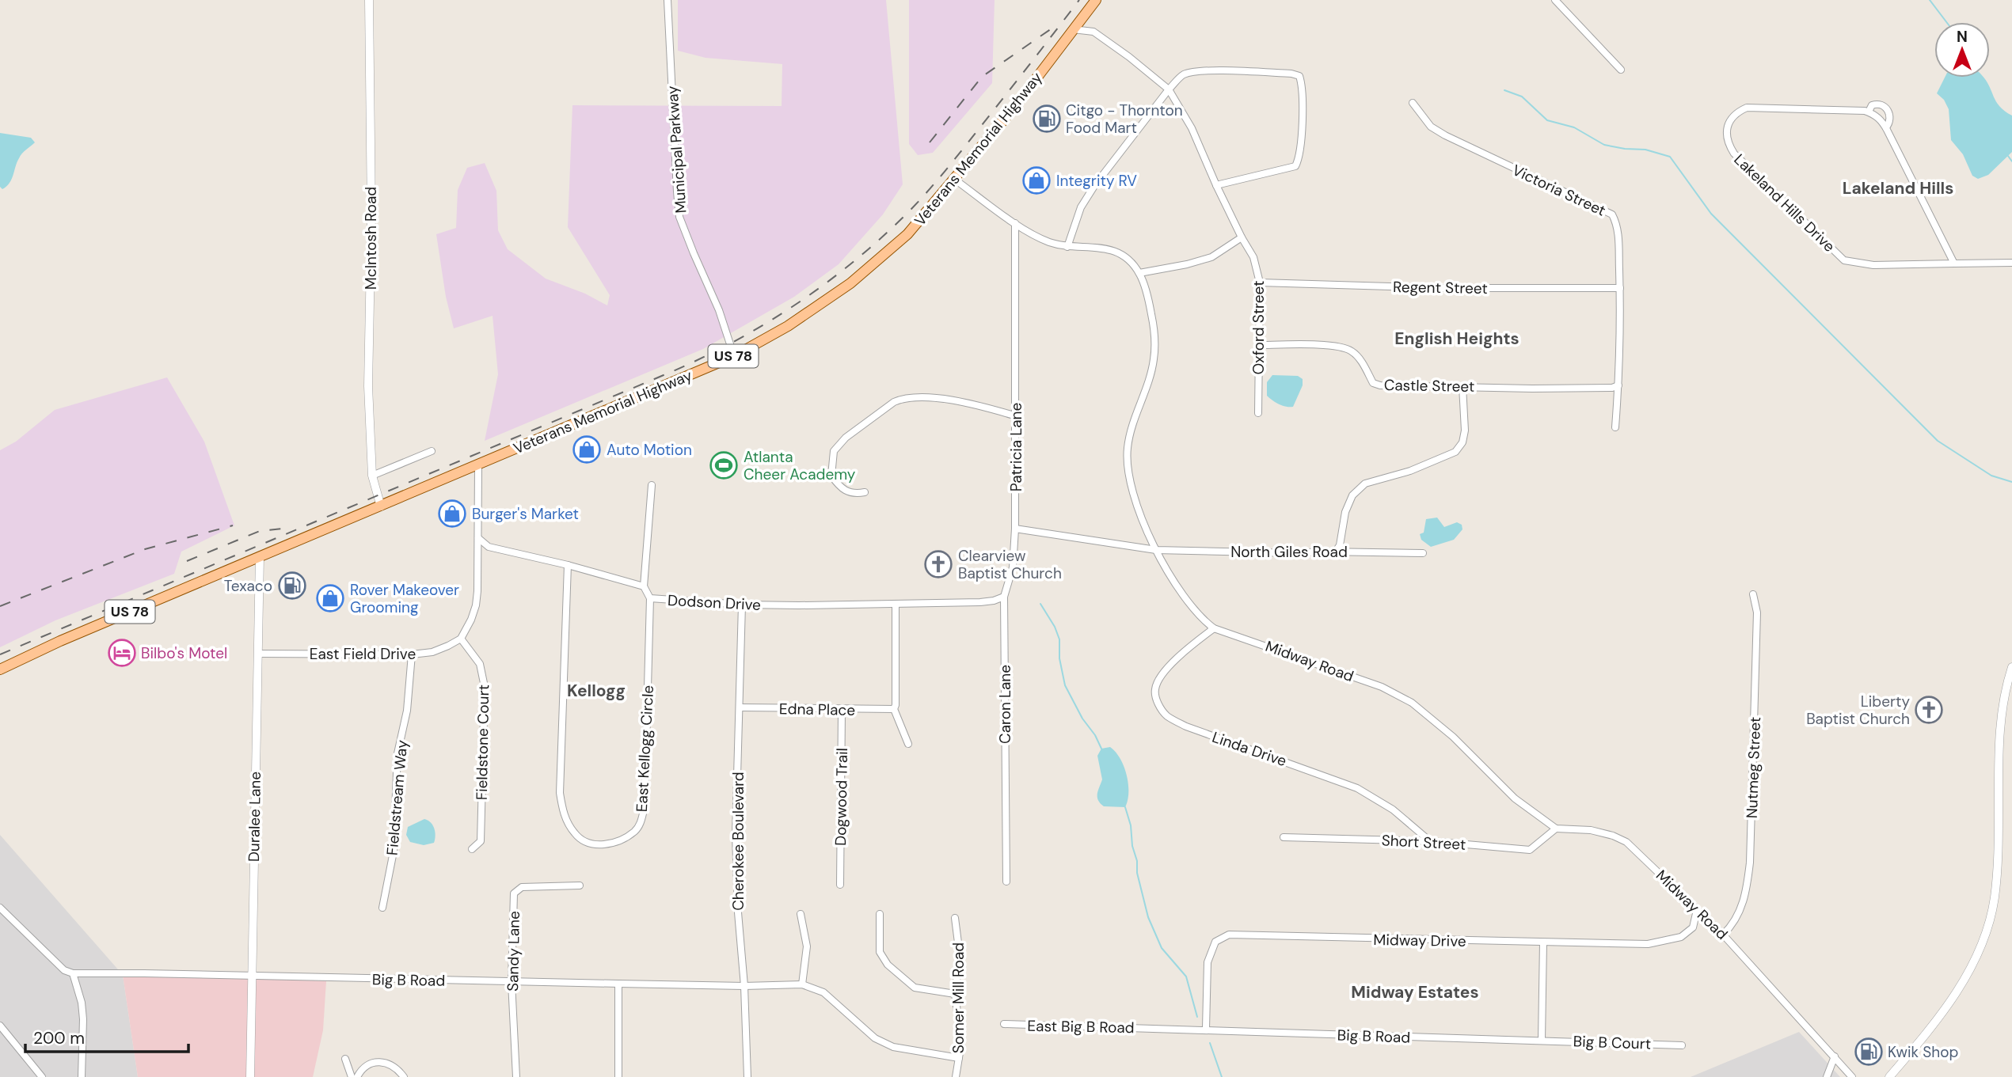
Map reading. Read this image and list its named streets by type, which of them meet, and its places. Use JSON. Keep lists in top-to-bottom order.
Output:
{
  "streets": {
    "main road": ["Veterans Memorial Highway", "US 78"],
    "street": [
      "Municipal Parkway",
      "Victoria Street",
      "Lakeland Hills Drive",
      "McIntosh Road",
      "Regent Street",
      "Oxford Street",
      "Castle Street",
      "Patricia Lane",
      "North Giles Road",
      "Dodson Drive",
      "East Field Drive",
      "Midway Road",
      "Caron Lane",
      "Edna Place",
      "Fieldstone Court",
      "East Kellogg Circle",
      "Linda Drive",
      "Nutmeg Street",
      "Dogwood Trail",
      "Fieldstream Way",
      "Duralee Lane",
      "Cherokee Boulevard",
      "Short Street",
      "Midway Drive",
      "Sandy Lane",
      "Big B Road",
      "Somer Mill Road",
      "East Big B Road",
      "Big B Court"
    ]
  },
  "crossings": [
    ["Veterans Memorial Highway", "Municipal Parkway"],
    ["Veterans Memorial Highway", "McIntosh Road"],
    ["Veterans Memorial Highway", "Midway Road"],
    ["Veterans Memorial Highway", "Duralee Lane"],
    ["Victoria Street", "Regent Street"],
    ["Victoria Street", "Castle Street"],
    ["Regent Street", "Oxford Street"],
    ["Oxford Street", "Castle Street"],
    ["Patricia Lane", "Midway Road"],
    ["Patricia Lane", "Caron Lane"],
    ["North Giles Road", "Midway Road"],
    ["Dodson Drive", "Caron Lane"],
    ["Dodson Drive", "East Kellogg Circle"],
    ["Dodson Drive", "Cherokee Boulevard"],
    ["East Field Drive", "Fieldstone Court"],
    ["East Field Drive", "Fieldstream Way"],
    ["East Field Drive", "Duralee Lane"],
    ["Midway Road", "Linda Drive"],
    ["Midway Road", "Nutmeg Street"],
    ["Midway Road", "Short Street"],
    ["Midway Road", "Midway Drive"],
    ["Edna Place", "Dogwood Trail"],
    ["Edna Place", "Cherokee Boulevard"],
    ["Linda Drive", "Short Street"],
    ["Duralee Lane", "Big B Road"],
    ["Cherokee Boulevard", "Big B Road"],
    ["Midway Drive", "Big B Road"],
    ["Midway Drive", "East Big B Road"],
    ["Sandy Lane", "Big B Road"],
    ["Big B Road", "East Big B Road"],
    ["Big B Road", "Big B Court"]
  ],
  "districts": [
    "Lakeland Hills",
    "English Heights",
    "Kellogg",
    "Midway Estates"
  ],
  "places": {
    "fuel station": ["Citgo - Thornton Food Mart", "Texaco", "Kwik Shop"],
    "shop": [
      "Integrity RV",
      "Auto Motion",
      "Burger's Market",
      "Rover Makeover Grooming"
    ],
    "sports": ["Atlanta Cheer Academy"],
    "church": ["Clearview Baptist Church", "Liberty Baptist Church"],
    "hotel": ["Bilbo's Motel"]
  },
  "scale_bar": "200 m",
  "north": "top"
}
